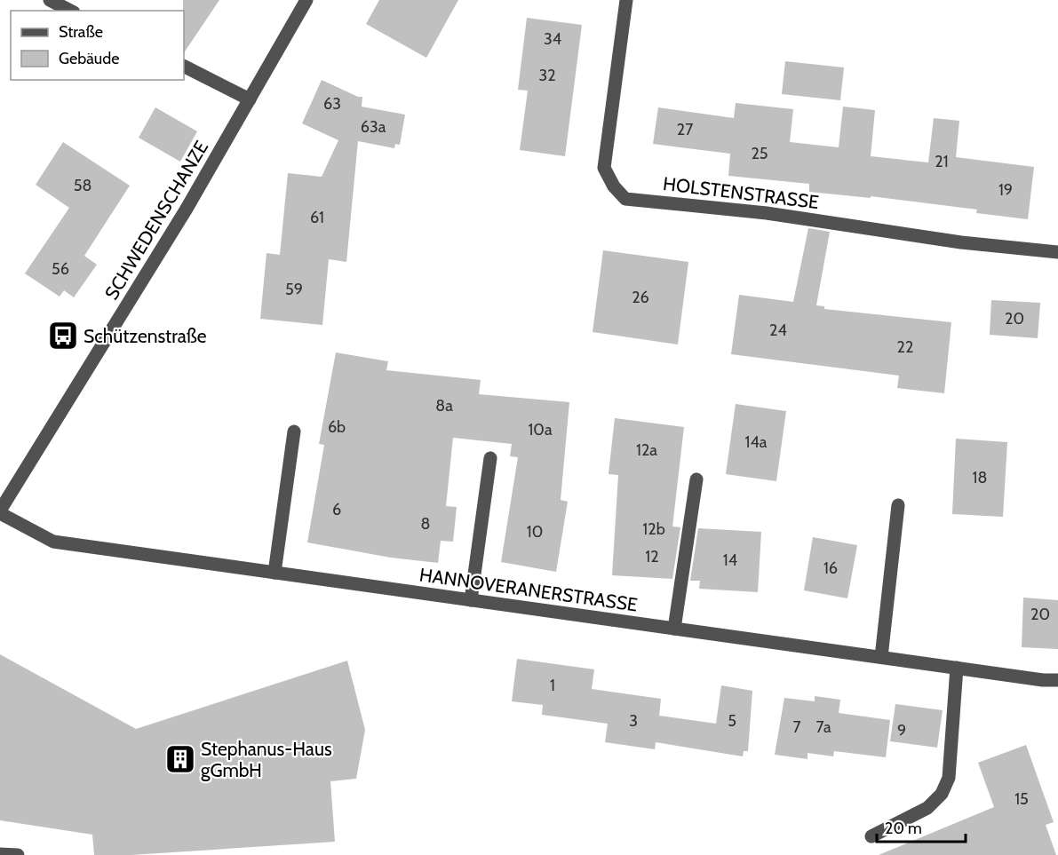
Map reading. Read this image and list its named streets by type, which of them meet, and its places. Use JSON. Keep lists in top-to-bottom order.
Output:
{
  "streets": {
    "street": ["HOLSTENSTRASSE", "SCHWEDENSCHANZE", "HANNOVERANERSTRASSE"]
  },
  "crossings": [
    ["SCHWEDENSCHANZE", "HANNOVERANERSTRASSE"]
  ],
  "places": {
    "bus stop": ["Schützenstraße"],
    "building": ["Stephanus-Haus gGmbH"]
  },
  "house_numbers": [
    "34",
    "32",
    "63",
    "63a",
    "27",
    "25",
    "21",
    "58",
    "19",
    "61",
    "56",
    "59",
    "26",
    "20",
    "24",
    "22",
    "8a",
    "6b",
    "10a",
    "14a",
    "12a",
    "18",
    "6",
    "8",
    "12b",
    "10",
    "12",
    "14",
    "16",
    "20",
    "1",
    "3",
    "5",
    "7",
    "7a",
    "9",
    "15"
  ],
  "legend": ["Straße", "Gebäude"],
  "scale_bar": "20 m"
}
